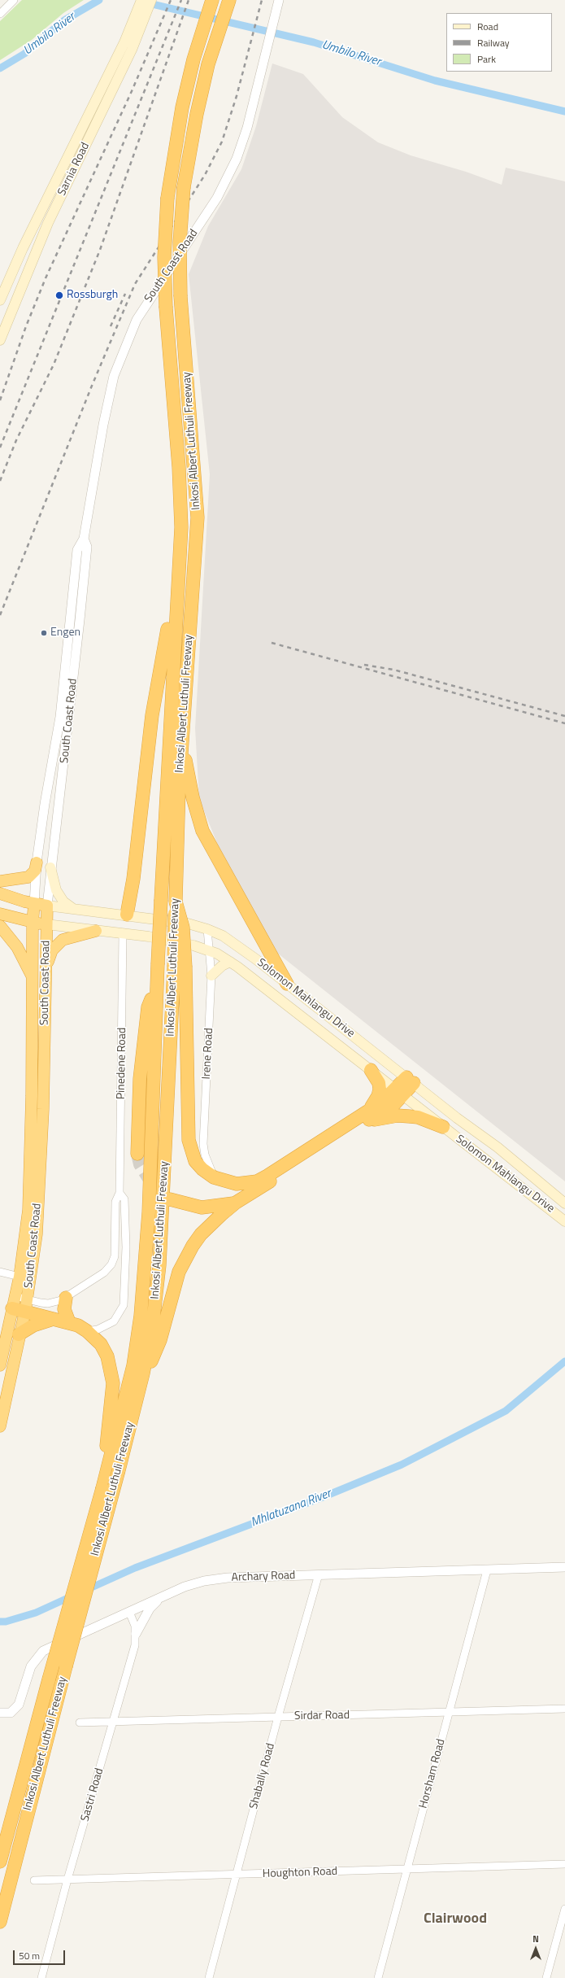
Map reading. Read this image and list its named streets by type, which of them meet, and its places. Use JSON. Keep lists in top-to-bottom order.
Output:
{
  "streets": {
    "highway": ["South Coast Road", "Inkosi Albert Luthuli Freeway", "Solomon Mahlangu Drive"],
    "main road": ["Sarnia Road"],
    "street": [
      "Irene Road",
      "Pinedene Road",
      "Archary Road",
      "Sirdar Road",
      "Horsham Road",
      "Shabally Road",
      "Sastri Road",
      "Houghton Road"
    ]
  },
  "crossings": [
    ["South Coast Road", "Solomon Mahlangu Drive"],
    ["Solomon Mahlangu Drive", "Irene Road"],
    ["Solomon Mahlangu Drive", "Pinedene Road"],
    ["Archary Road", "Horsham Road"],
    ["Archary Road", "Shabally Road"],
    ["Archary Road", "Sastri Road"],
    ["Sirdar Road", "Horsham Road"],
    ["Sirdar Road", "Shabally Road"],
    ["Sirdar Road", "Sastri Road"],
    ["Horsham Road", "Houghton Road"],
    ["Shabally Road", "Houghton Road"],
    ["Sastri Road", "Houghton Road"]
  ],
  "districts": ["Clairwood"],
  "water": ["Umbilo River", "Mhlatuzana River"],
  "places": ["Rossburgh", "Engen"],
  "legend": ["Road", "Railway", "Park"],
  "scale_bar": "50 m",
  "north": "top"
}
